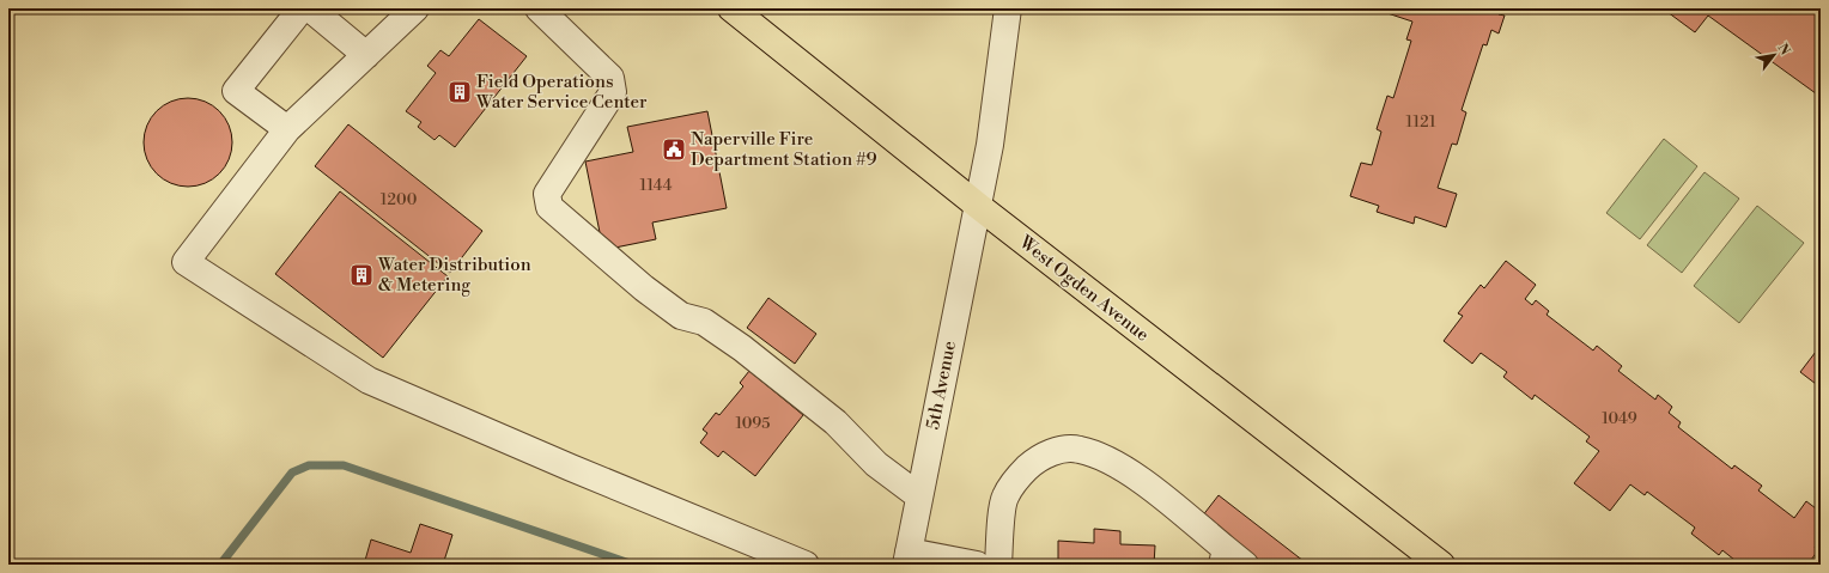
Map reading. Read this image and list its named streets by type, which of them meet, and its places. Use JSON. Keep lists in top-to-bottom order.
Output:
{
  "streets": {
    "main road": ["West Ogden Avenue"],
    "street": ["5th Avenue"]
  },
  "crossings": [
    ["West Ogden Avenue", "5th Avenue"]
  ],
  "places": {
    "building": ["Field Operations Water Service Center", "Water Distribution & Metering"],
    "public building": ["Naperville Fire Department Station #9"]
  },
  "house_numbers": [
    "1121",
    "1144",
    "1200",
    "1049",
    "1095"
  ],
  "north": "top right"
}
